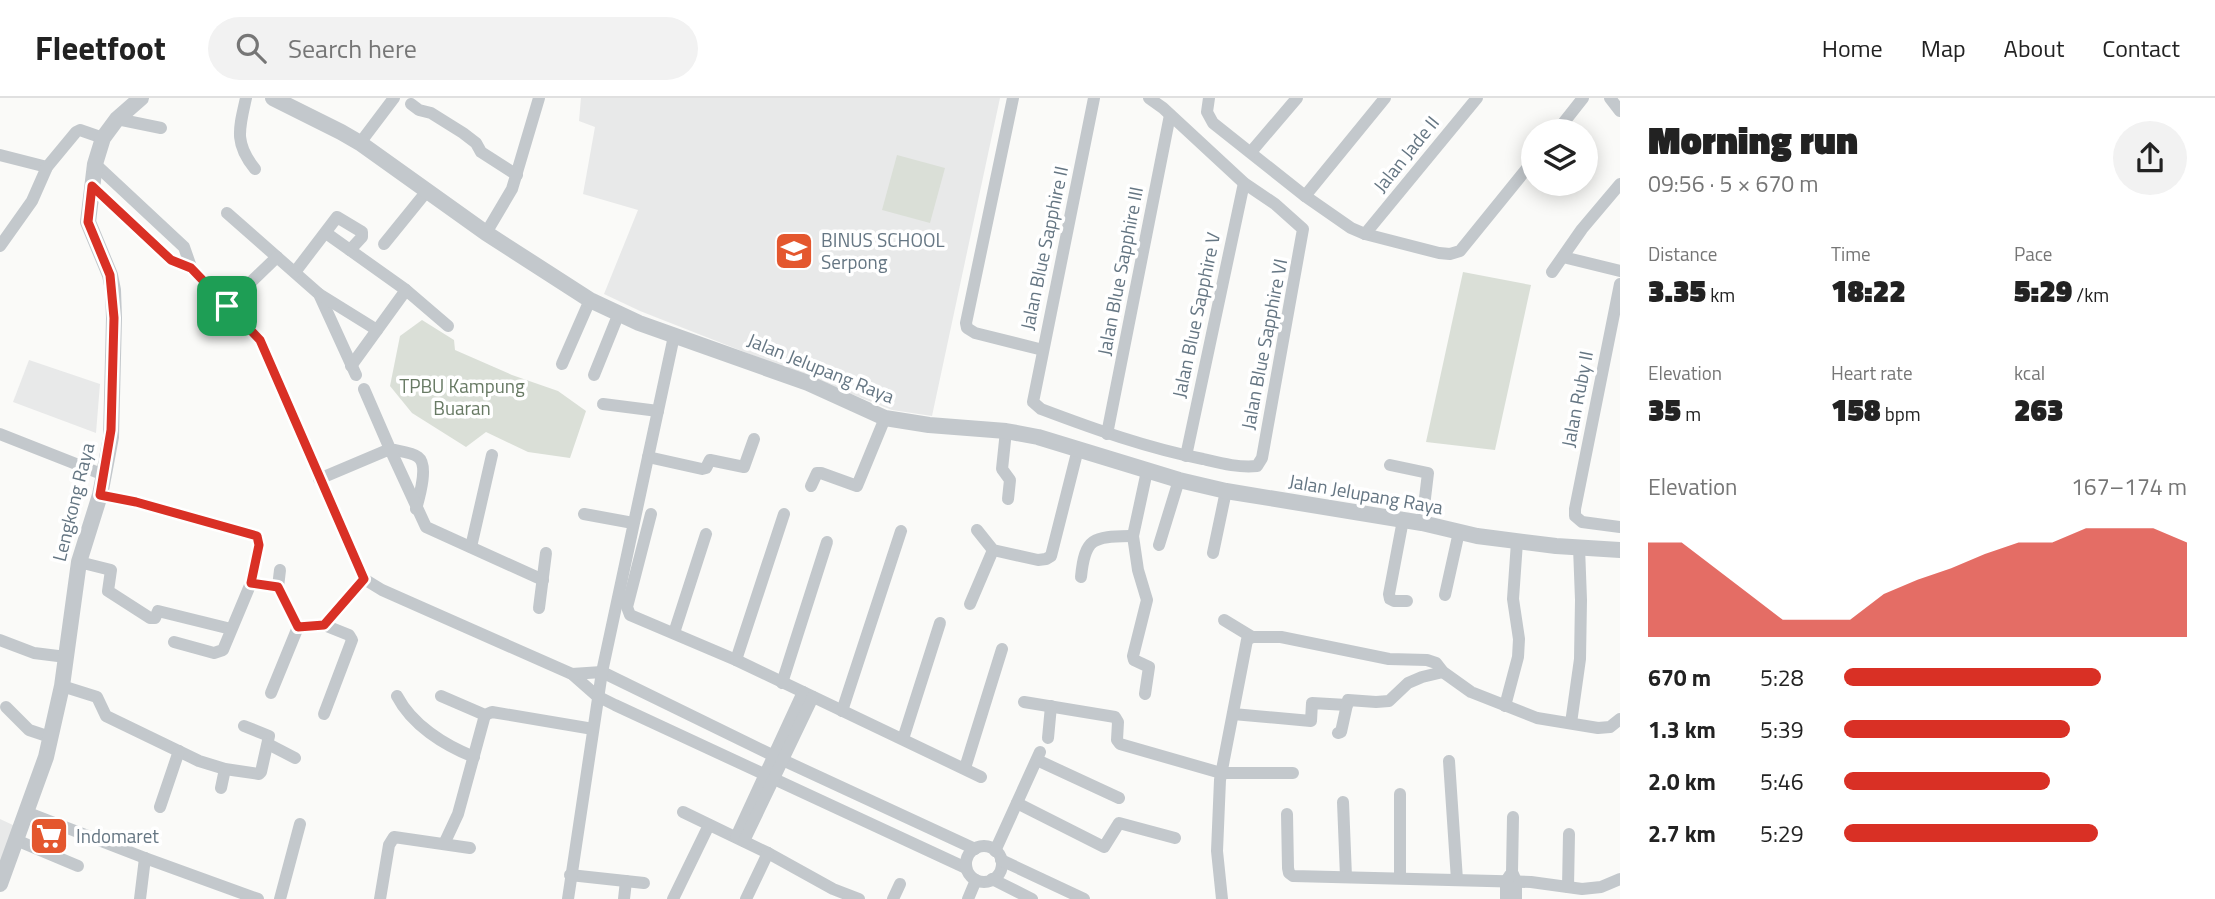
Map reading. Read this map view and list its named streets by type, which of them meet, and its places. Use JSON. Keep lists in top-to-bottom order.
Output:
{
  "streets": {
    "street": [
      "Jalan Jade II",
      "Jalan Blue Sapphire II",
      "Jalan Blue Sapphire III",
      "Jalan Blue Sapphire V",
      "Jalan Blue Sapphire VI",
      "Jalan Jelupang Raya",
      "Jalan Ruby II",
      "Lengkong Raya"
    ]
  },
  "crossings": [
    ["Jalan Blue Sapphire II", "Jalan Blue Sapphire III"],
    ["Jalan Blue Sapphire V", "Jalan Blue Sapphire VI"]
  ],
  "parks": ["TPBU Kampung Buaran"],
  "places": {
    "school or university": ["BINUS SCHOOL Serpong"],
    "supermarket": ["Indomaret"]
  },
  "page": {
    "header": "Fleetfoot",
    "search": "Search here",
    "nav": [
      "Home",
      "Map",
      "About",
      "Contact"
    ],
    "heading": ["Morning run", "09:56 · 5 × 670 m"],
    "stats": [
      ["Distance", "3.35 km"],
      ["Time", "18:22"],
      ["Pace", "5:29 /km"],
      ["Elevation", "35 m"],
      ["Heart rate", "158 bpm"],
      ["kcal", "263"]
    ],
    "chart": ["Elevation", "167–174 m"],
    "list": [
      {
        "name": "670 m",
        "note": "5:28"
      },
      {
        "name": "1.3 km",
        "note": "5:39"
      },
      {
        "name": "2.0 km",
        "note": "5:46"
      },
      {
        "name": "2.7 km",
        "note": "5:29"
      }
    ]
  }
}
